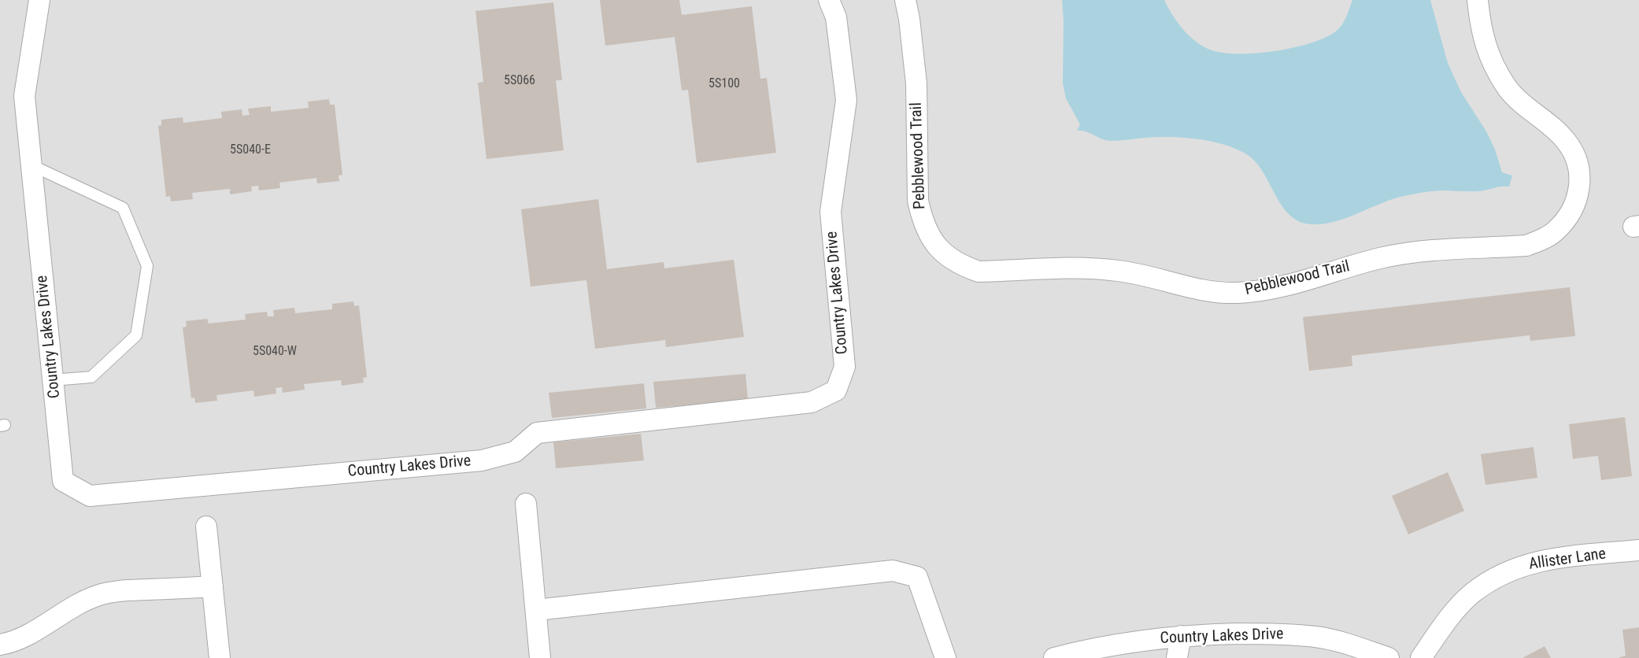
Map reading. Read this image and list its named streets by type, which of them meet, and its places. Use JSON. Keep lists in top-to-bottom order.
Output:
{
  "streets": {
    "street": ["Pebblewood Trail", "Country Lakes Drive", "Allister Lane"]
  },
  "house_numbers": [
    "5S066",
    "5S100",
    "5S040-E",
    "5S040-W"
  ]
}
